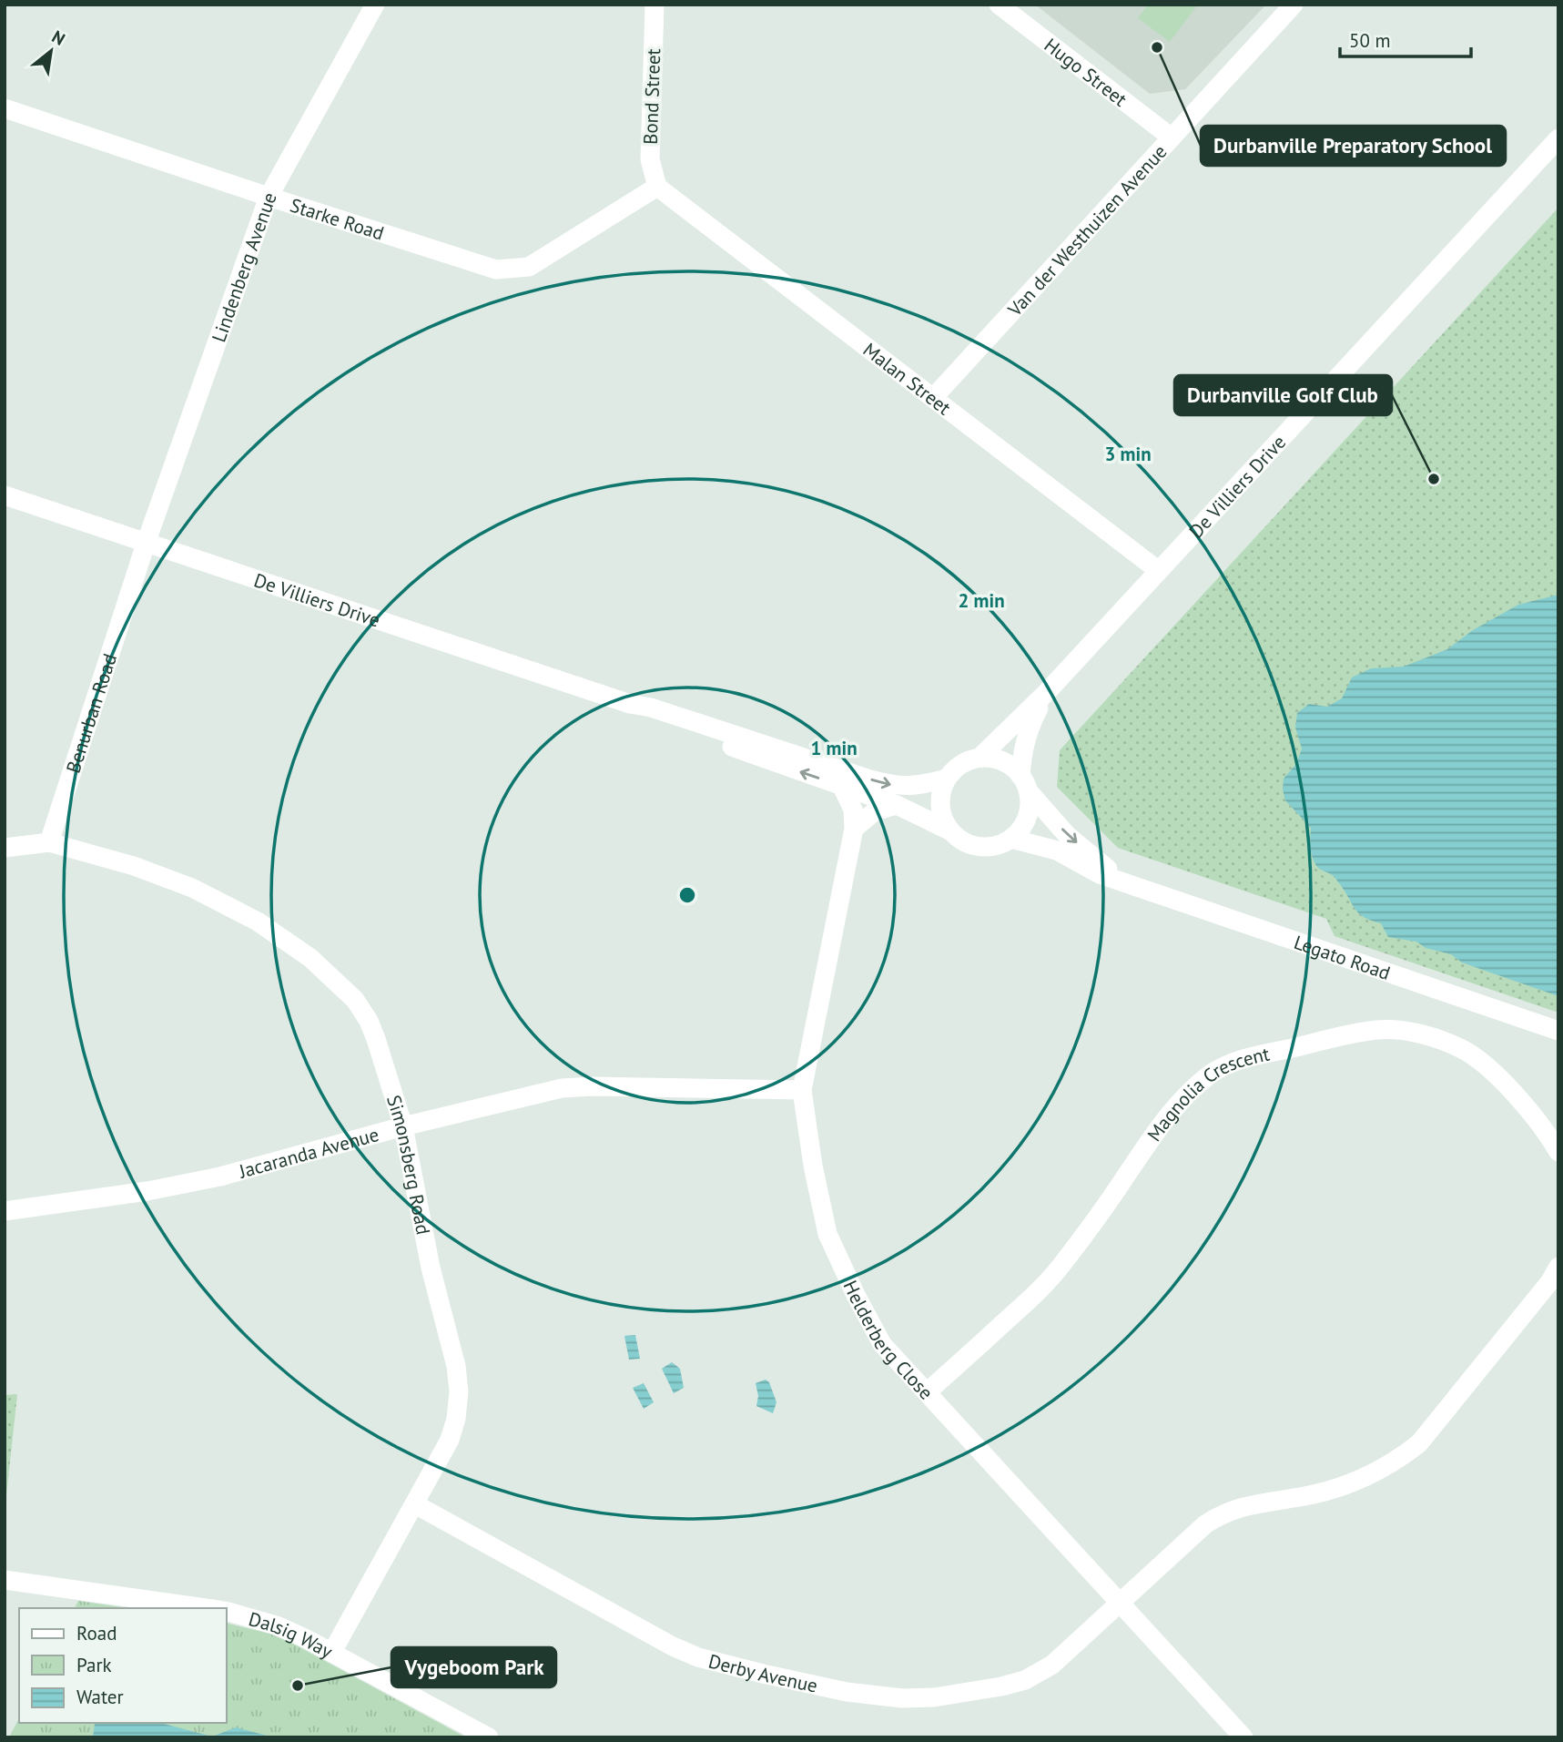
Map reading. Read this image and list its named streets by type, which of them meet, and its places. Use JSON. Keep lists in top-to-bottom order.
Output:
{
  "streets": {
    "street": [
      "Hugo Street",
      "Bond Street",
      "Starke Road",
      "Van der Westhuizen Avenue",
      "Lindenberg Avenue",
      "Malan Street",
      "De Villiers Drive",
      "Benurban Road",
      "Legato Road",
      "Magnolia Crescent",
      "Jacaranda Avenue",
      "Simonsberg Road",
      "Helderberg Close",
      "Dalsig Way",
      "Derby Avenue"
    ]
  },
  "crossings": [
    ["Hugo Street", "Van der Westhuizen Avenue"],
    ["Bond Street", "Starke Road"],
    ["Bond Street", "Malan Street"],
    ["Starke Road", "Lindenberg Avenue"],
    ["Starke Road", "Malan Street"],
    ["Van der Westhuizen Avenue", "Malan Street"],
    ["Lindenberg Avenue", "De Villiers Drive"],
    ["Lindenberg Avenue", "Benurban Road"],
    ["Malan Street", "De Villiers Drive"],
    ["De Villiers Drive", "Benurban Road"],
    ["De Villiers Drive", "Legato Road"],
    ["De Villiers Drive", "Helderberg Close"],
    ["Benurban Road", "Simonsberg Road"],
    ["Magnolia Crescent", "Helderberg Close"],
    ["Jacaranda Avenue", "Simonsberg Road"],
    ["Jacaranda Avenue", "Helderberg Close"],
    ["Simonsberg Road", "Dalsig Way"],
    ["Simonsberg Road", "Derby Avenue"],
    ["Helderberg Close", "Derby Avenue"]
  ],
  "places": ["Durbanville Preparatory School", "Durbanville Golf Club", "Vygeboom Park"],
  "legend": ["Road", "Park", "Water"],
  "scale_bar": "50 m",
  "north": "top right",
  "rings": ["3 min", "2 min", "1 min"]
}
